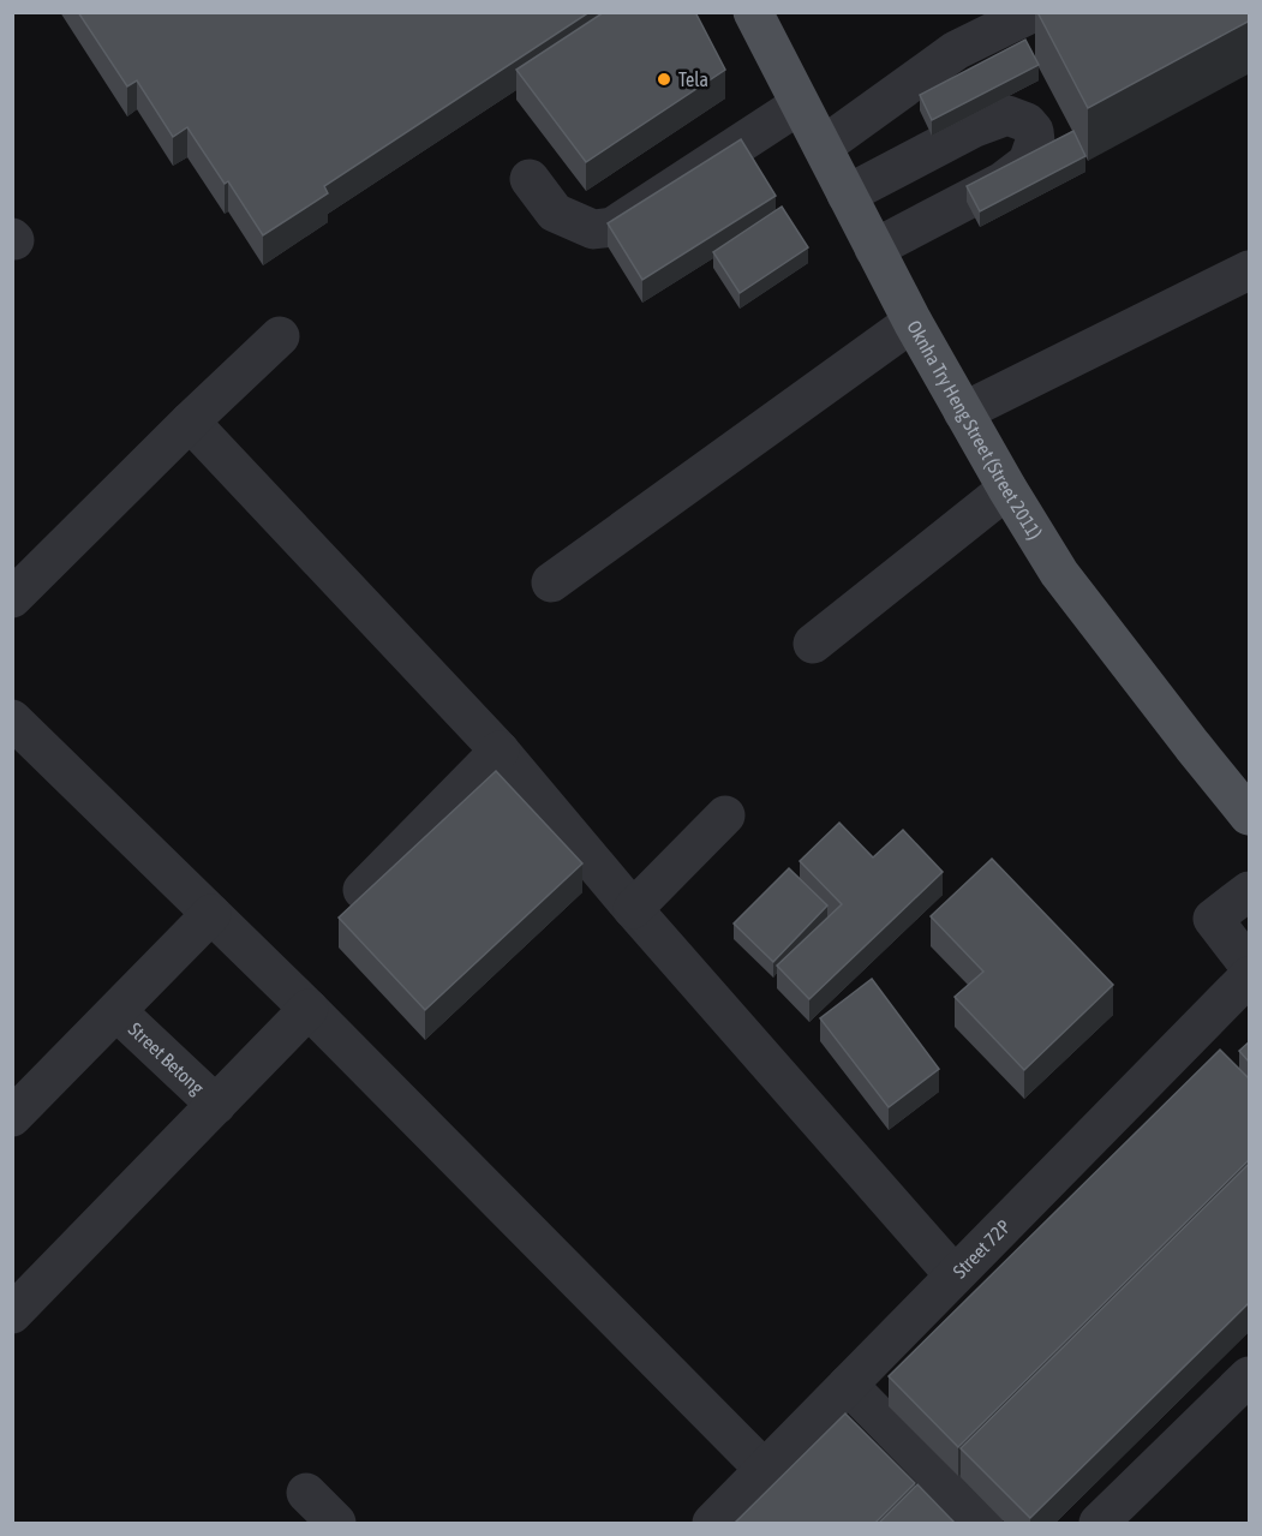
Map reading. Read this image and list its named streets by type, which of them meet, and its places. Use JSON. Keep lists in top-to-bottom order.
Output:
{
  "streets": {
    "main road": ["Oknha Try Heng Street (Street 2011)"],
    "street": ["Street Betong", "Street 72P"]
  },
  "places": ["Tela"]
}
